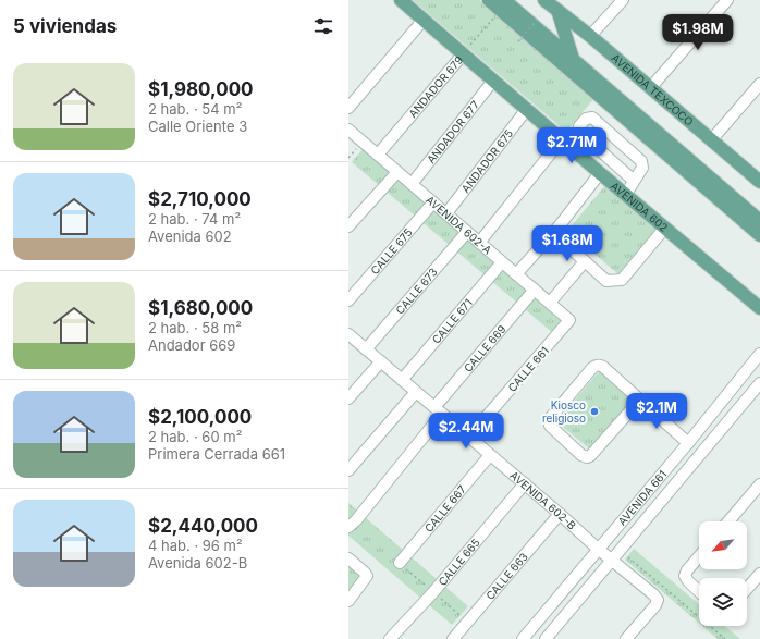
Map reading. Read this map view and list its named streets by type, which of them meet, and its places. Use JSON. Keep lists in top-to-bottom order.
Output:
{
  "streets": {
    "main road": ["AVENIDA TEXCOCO", "AVENIDA 602"],
    "street": [
      "ANDADOR 679",
      "ANDADOR 677",
      "ANDADOR 675",
      "AVENIDA 602-A",
      "CALLE 675",
      "CALLE 673",
      "CALLE 671",
      "CALLE 669",
      "CALLE 661",
      "AVENIDA 661",
      "AVENIDA 602-B",
      "CALLE 667",
      "CALLE 665",
      "CALLE 663"
    ]
  },
  "crossings": [
    ["ANDADOR 679", "AVENIDA 602"],
    ["ANDADOR 679", "AVENIDA 602-A"],
    ["ANDADOR 677", "AVENIDA 602"],
    ["ANDADOR 677", "AVENIDA 602-A"],
    ["ANDADOR 675", "AVENIDA 602"],
    ["ANDADOR 675", "AVENIDA 602-A"],
    ["AVENIDA 602-A", "CALLE 675"],
    ["AVENIDA 602-A", "CALLE 673"],
    ["AVENIDA 602-A", "CALLE 671"],
    ["AVENIDA 602-A", "CALLE 669"],
    ["AVENIDA 602-A", "CALLE 661"],
    ["CALLE 673", "AVENIDA 602-B"],
    ["CALLE 671", "AVENIDA 602-B"],
    ["CALLE 669", "AVENIDA 602-B"],
    ["CALLE 661", "AVENIDA 602-B"],
    ["AVENIDA 661", "AVENIDA 602-B"],
    ["AVENIDA 602-B", "CALLE 667"],
    ["AVENIDA 602-B", "CALLE 665"],
    ["AVENIDA 602-B", "CALLE 663"]
  ],
  "places": ["Kiosco religioso"],
  "north": "bottom left",
  "page": {
    "heading": "5 viviendas",
    "price": [
      "$1.98M",
      "$2.71M",
      "$1.68M",
      "$2.1M",
      "$2.44M"
    ],
    "list": [
      {
        "name": "$1,980,000",
        "note": "2 hab. · 54 m² · Calle Oriente 3"
      },
      {
        "name": "$2,710,000",
        "note": "2 hab. · 74 m² · Avenida 602"
      },
      {
        "name": "$1,680,000",
        "note": "2 hab. · 58 m² · Andador 669"
      },
      {
        "name": "$2,100,000",
        "note": "2 hab. · 60 m² · Primera Cerrada 661"
      },
      {
        "name": "$2,440,000",
        "note": "4 hab. · 96 m² · Avenida 602-B"
      }
    ]
  }
}
